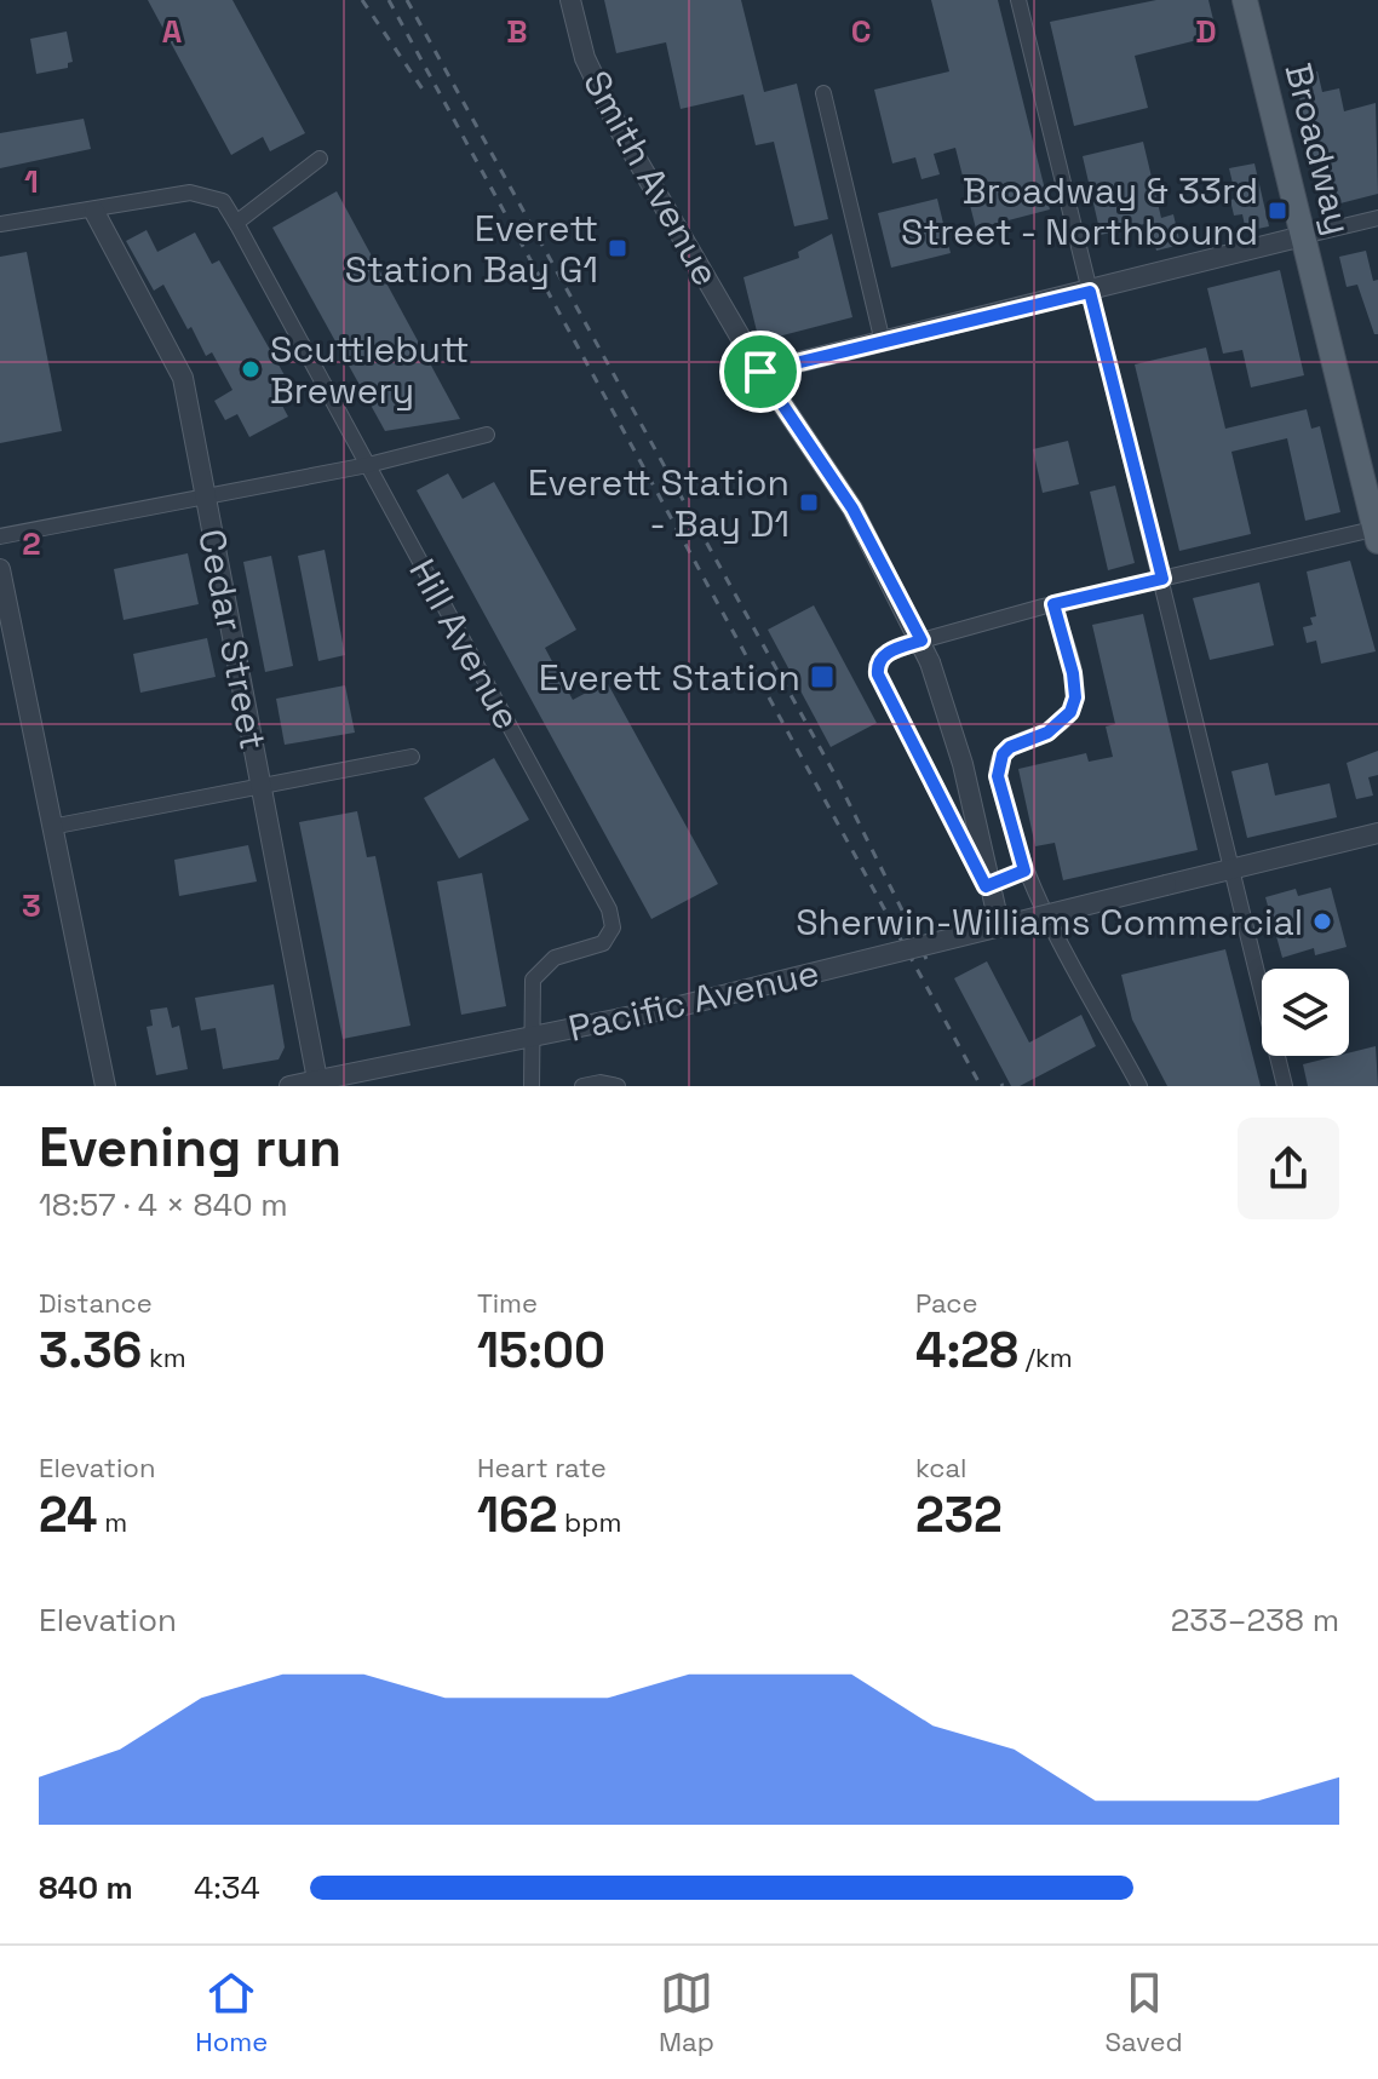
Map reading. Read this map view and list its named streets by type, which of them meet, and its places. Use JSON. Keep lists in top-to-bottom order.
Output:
{
  "streets": {
    "main road": ["Broadway"],
    "street": [
      "Smith Avenue",
      "Cedar Street",
      "Hill Avenue",
      "Pacific Avenue"
    ]
  },
  "crossings": [
    ["Smith Avenue", "Pacific Avenue"],
    ["Cedar Street", "Pacific Avenue"],
    ["Hill Avenue", "Pacific Avenue"]
  ],
  "places": {
    "transit": [
      "Broadway & 33rd Street - Northbound",
      "Everett Station Bay G1",
      "Everett Station - Bay D1",
      "Everett Station"
    ],
    "other": ["Scuttlebutt Brewery", "Sherwin-Williams Commercial"]
  },
  "page": {
    "heading": ["Evening run", "18:57 · 4 × 840 m"],
    "stats": [
      ["Distance", "3.36 km"],
      ["Time", "15:00"],
      ["Pace", "4:28 /km"],
      ["Elevation", "24 m"],
      ["Heart rate", "162 bpm"],
      ["kcal", "232"]
    ],
    "chart": ["Elevation", "233–238 m"],
    "list": [
      {
        "name": "840 m",
        "note": "4:34"
      }
    ],
    "tabs": ["Home", "Map", "Saved"]
  },
  "grid": {
    "columns": [
      "A",
      "B",
      "C",
      "D"
    ],
    "rows": ["1", "2", "3"]
  }
}
